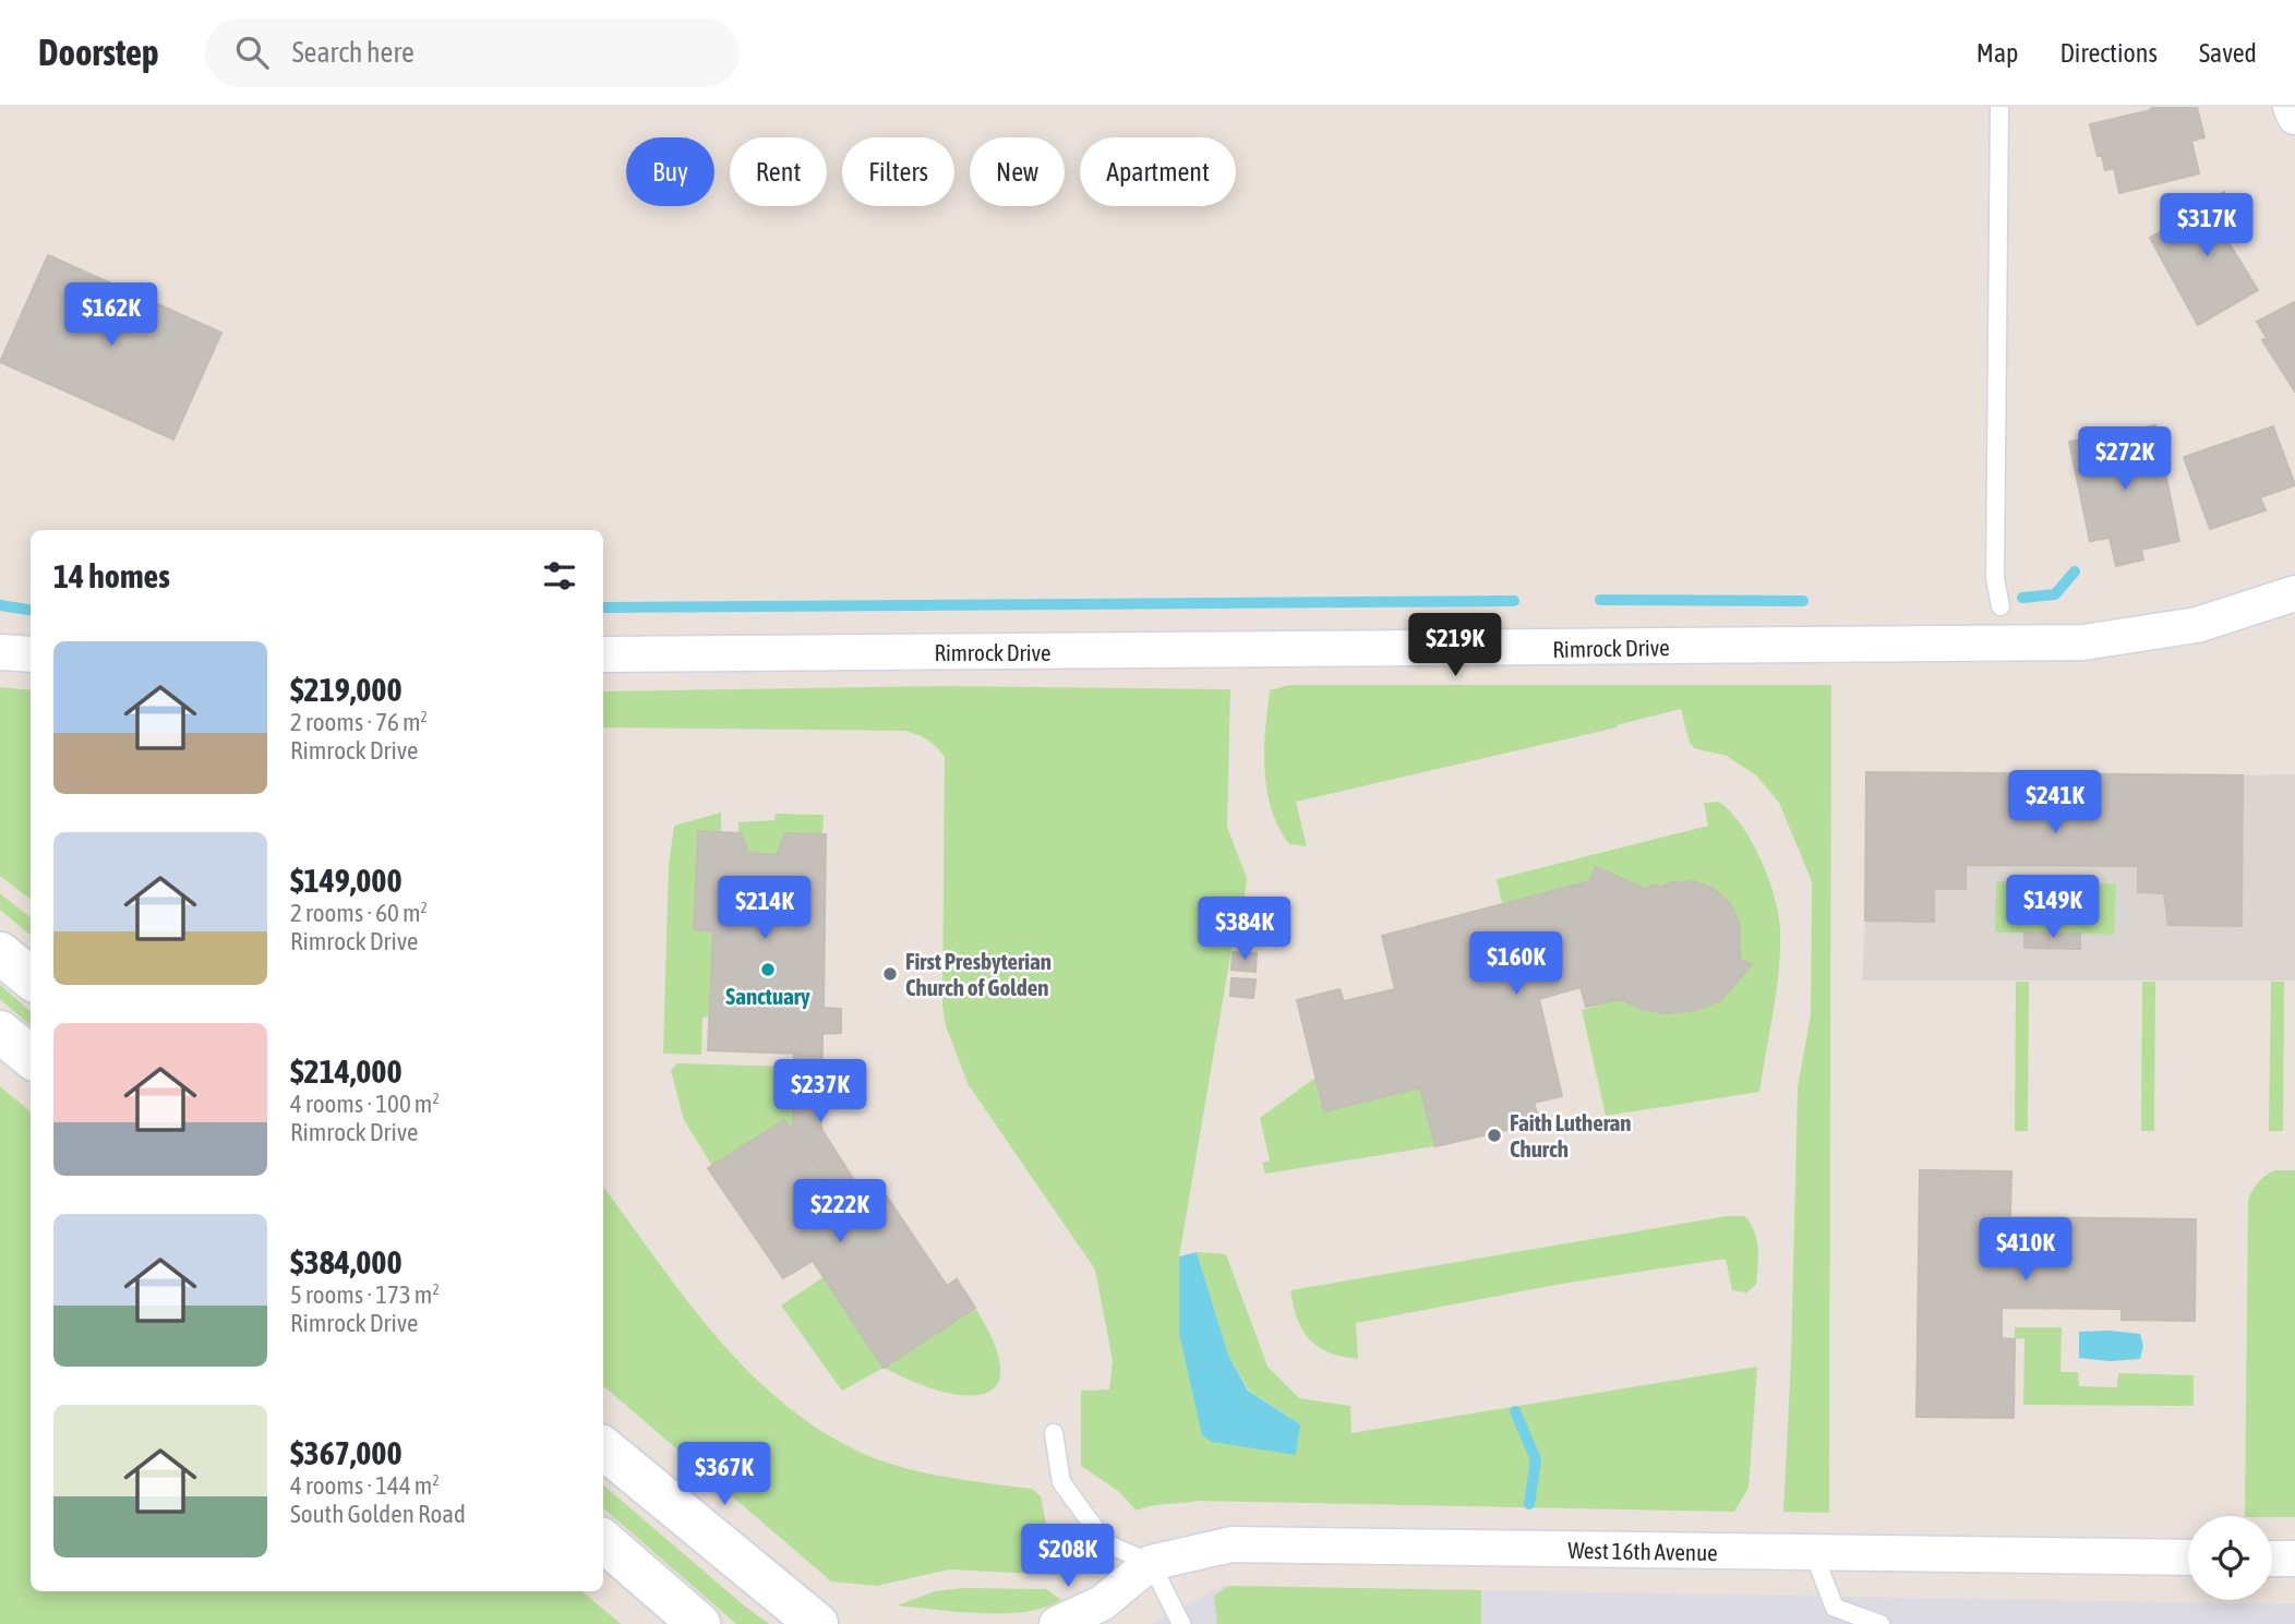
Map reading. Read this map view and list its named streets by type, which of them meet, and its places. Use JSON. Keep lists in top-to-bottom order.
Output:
{
  "streets": {
    "street": ["Rimrock Drive", "West 16th Avenue"]
  },
  "places": ["Sanctuary", "First Presbyterian Church of Golden", "Faith Lutheran Church"],
  "page": {
    "header": "Doorstep",
    "search": "Search here",
    "nav": ["Map", "Directions", "Saved"],
    "chip": [
      "Buy",
      "Rent",
      "Filters",
      "New",
      "Apartment"
    ],
    "price": [
      "$317K",
      "$162K",
      "$272K",
      "$219K",
      "$241K",
      "$149K",
      "$214K",
      "$384K",
      "$160K",
      "$237K",
      "$222K",
      "$410K",
      "$367K",
      "$208K"
    ],
    "heading": "14 homes",
    "list": [
      {
        "name": "$219,000",
        "note": "2 rooms · 76 m² · Rimrock Drive"
      },
      {
        "name": "$149,000",
        "note": "2 rooms · 60 m² · Rimrock Drive"
      },
      {
        "name": "$214,000",
        "note": "4 rooms · 100 m² · Rimrock Drive"
      },
      {
        "name": "$384,000",
        "note": "5 rooms · 173 m² · Rimrock Drive"
      },
      {
        "name": "$367,000",
        "note": "4 rooms · 144 m² · South Golden Road"
      }
    ]
  }
}
